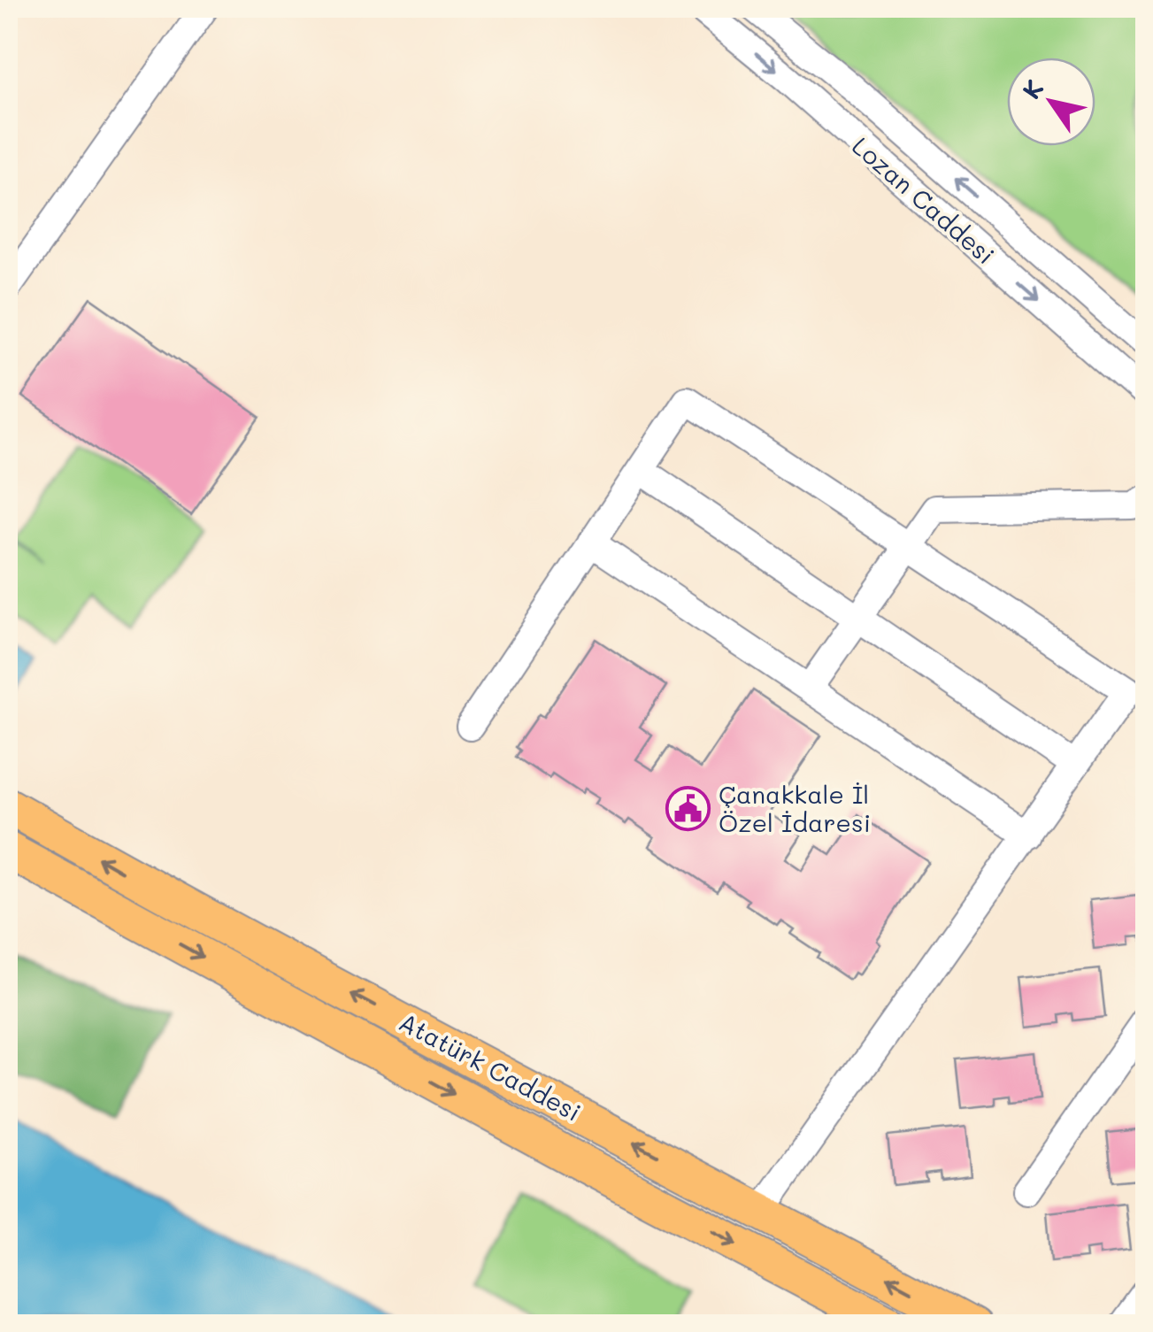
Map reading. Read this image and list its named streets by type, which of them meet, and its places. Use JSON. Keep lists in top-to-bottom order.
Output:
{
  "streets": {
    "main road": ["Atatürk Caddesi"],
    "street": ["Lozan Caddesi"]
  },
  "places": {
    "public building": ["Çanakkale İl Özel İdaresi"]
  },
  "north": "top left"
}
